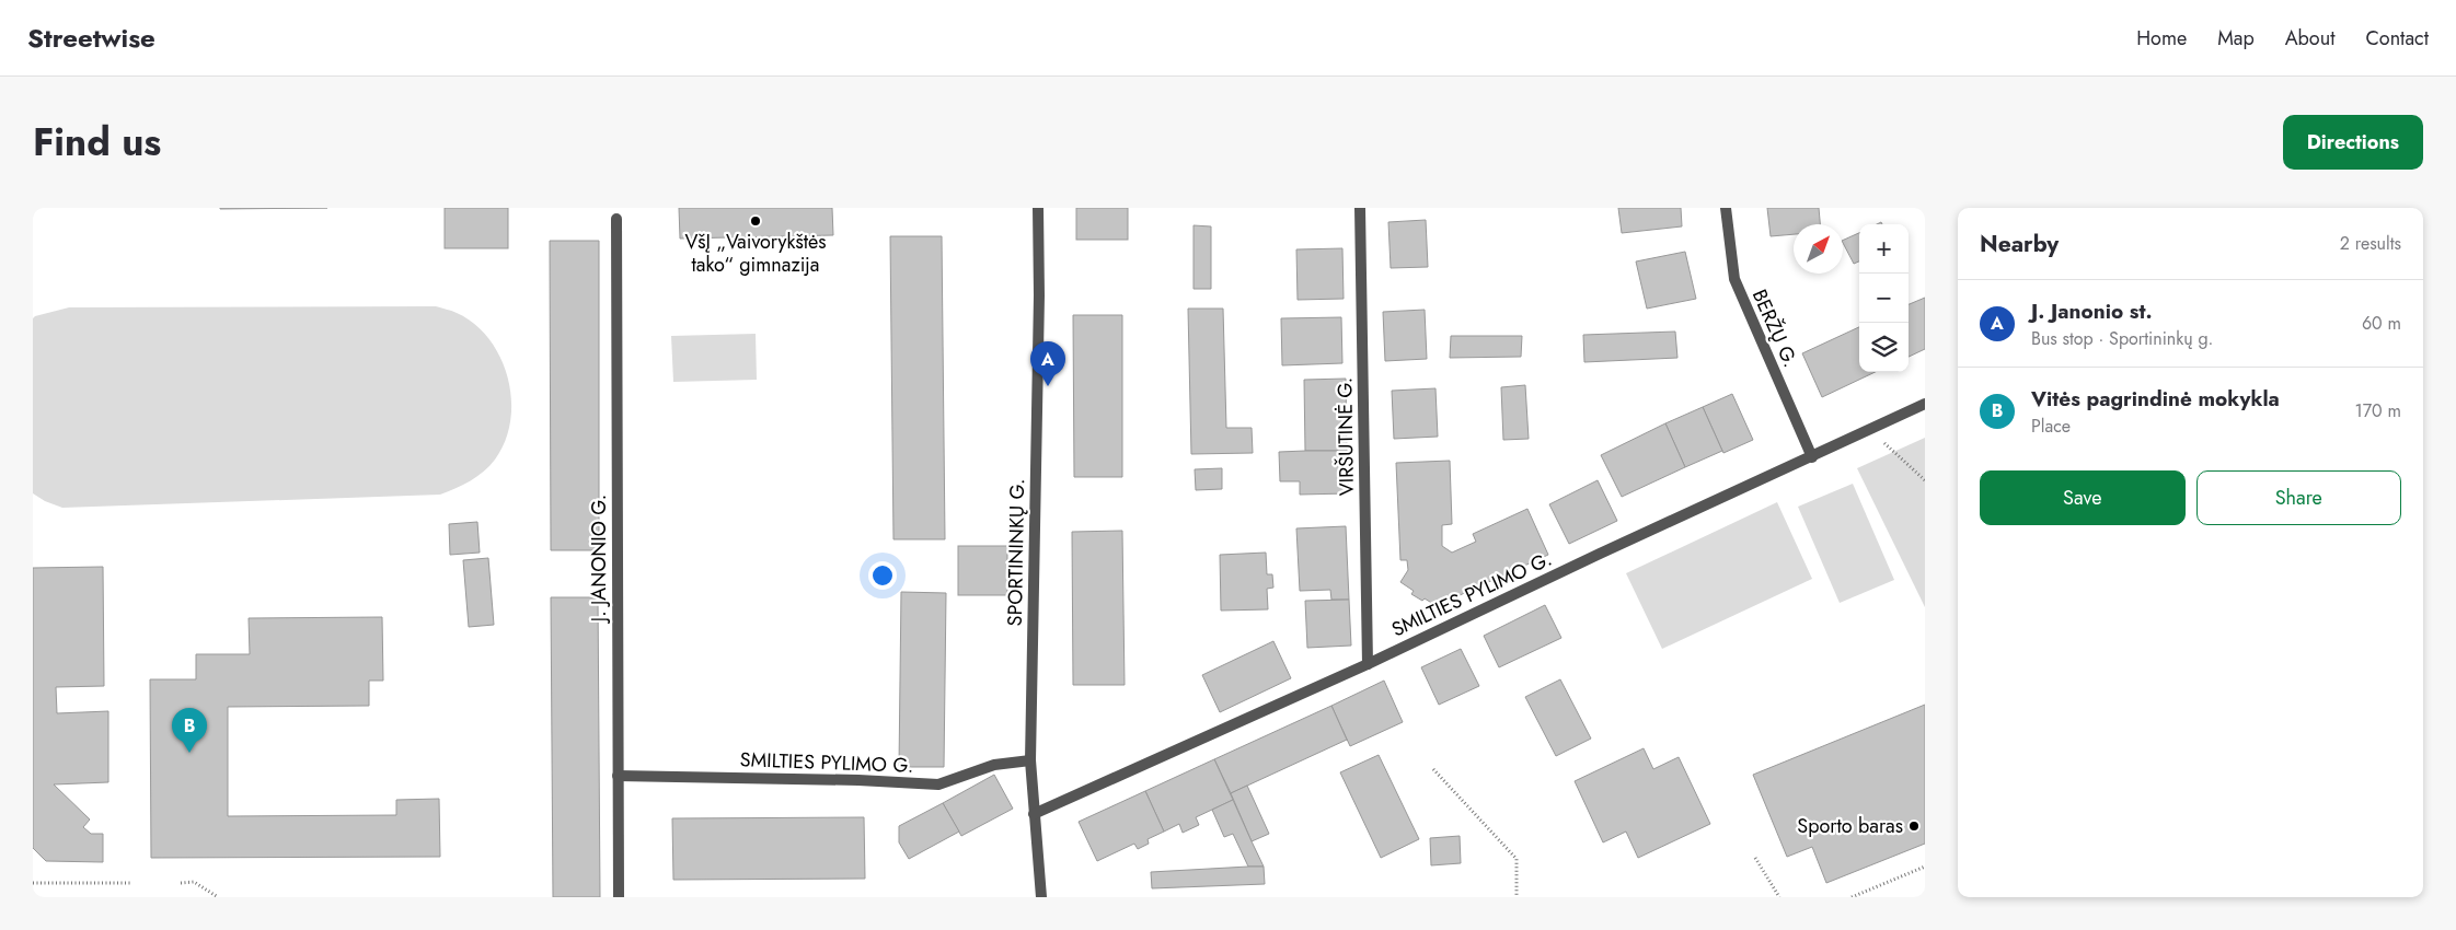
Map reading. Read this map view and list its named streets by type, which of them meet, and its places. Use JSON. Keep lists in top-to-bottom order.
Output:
{
  "streets": {
    "street": [
      "BERŽŲ G.",
      "VIRŠUTINĖ G.",
      "SPORTININKŲ G.",
      "J. JANONIO G.",
      "SMILTIES PYLIMO G."
    ]
  },
  "crossings": [
    ["BERŽŲ G.", "SMILTIES PYLIMO G."],
    ["VIRŠUTINĖ G.", "SMILTIES PYLIMO G."],
    ["SPORTININKŲ G.", "SMILTIES PYLIMO G."],
    ["J. JANONIO G.", "SMILTIES PYLIMO G."]
  ],
  "places": ["VšĮ „Vaivorykštės tako“ gimnazija", "Sporto baras"],
  "north": "top right",
  "page": {
    "header": "Streetwise",
    "nav": [
      "Home",
      "Map",
      "About",
      "Contact"
    ],
    "title": "Find us",
    "buttons": [
      "Directions",
      ["Save", "Share"]
    ],
    "heading": ["Nearby", "2 results"],
    "map_buttons": ["+", "−"],
    "list": [
      {
        "mark": "A",
        "name": "J. Janonio st.",
        "note": "Bus stop · Sportininkų g.",
        "value": "60 m"
      },
      {
        "mark": "B",
        "name": "Vitės pagrindinė mokykla",
        "note": "Place",
        "value": "170 m"
      }
    ],
    "pins": ["A", "B"]
  }
}
